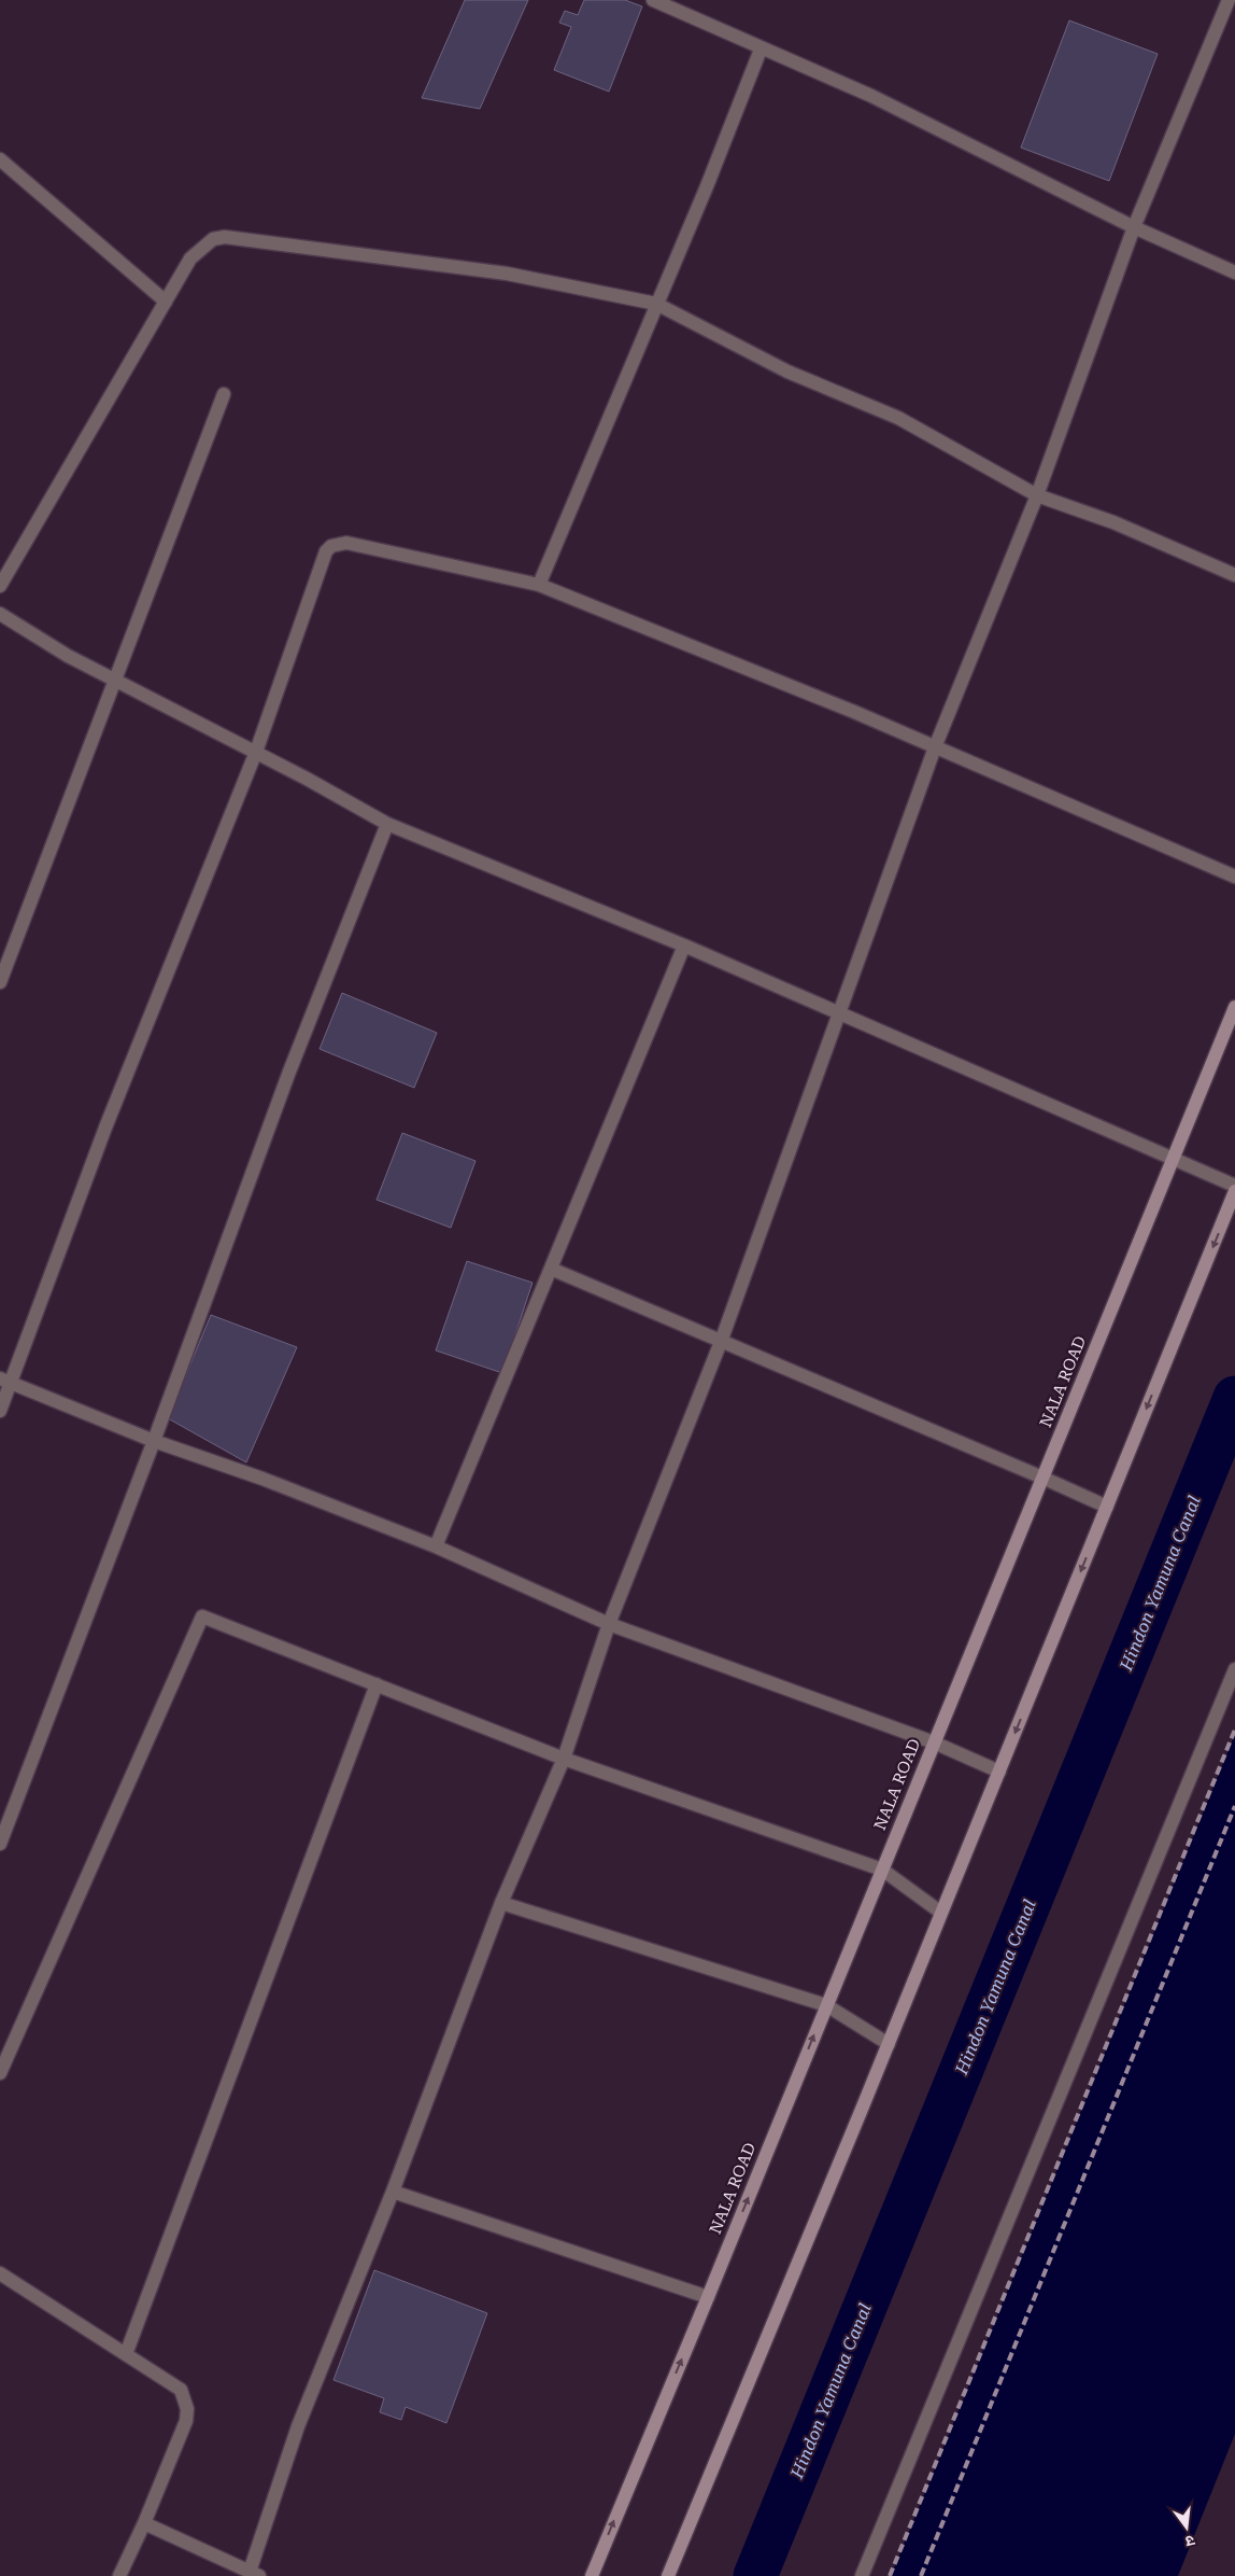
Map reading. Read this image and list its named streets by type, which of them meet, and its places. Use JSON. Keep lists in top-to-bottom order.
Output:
{
  "streets": {
    "street": ["NALA ROAD"]
  },
  "water": ["Hindon Yamuna Canal"],
  "north": "bottom"
}
